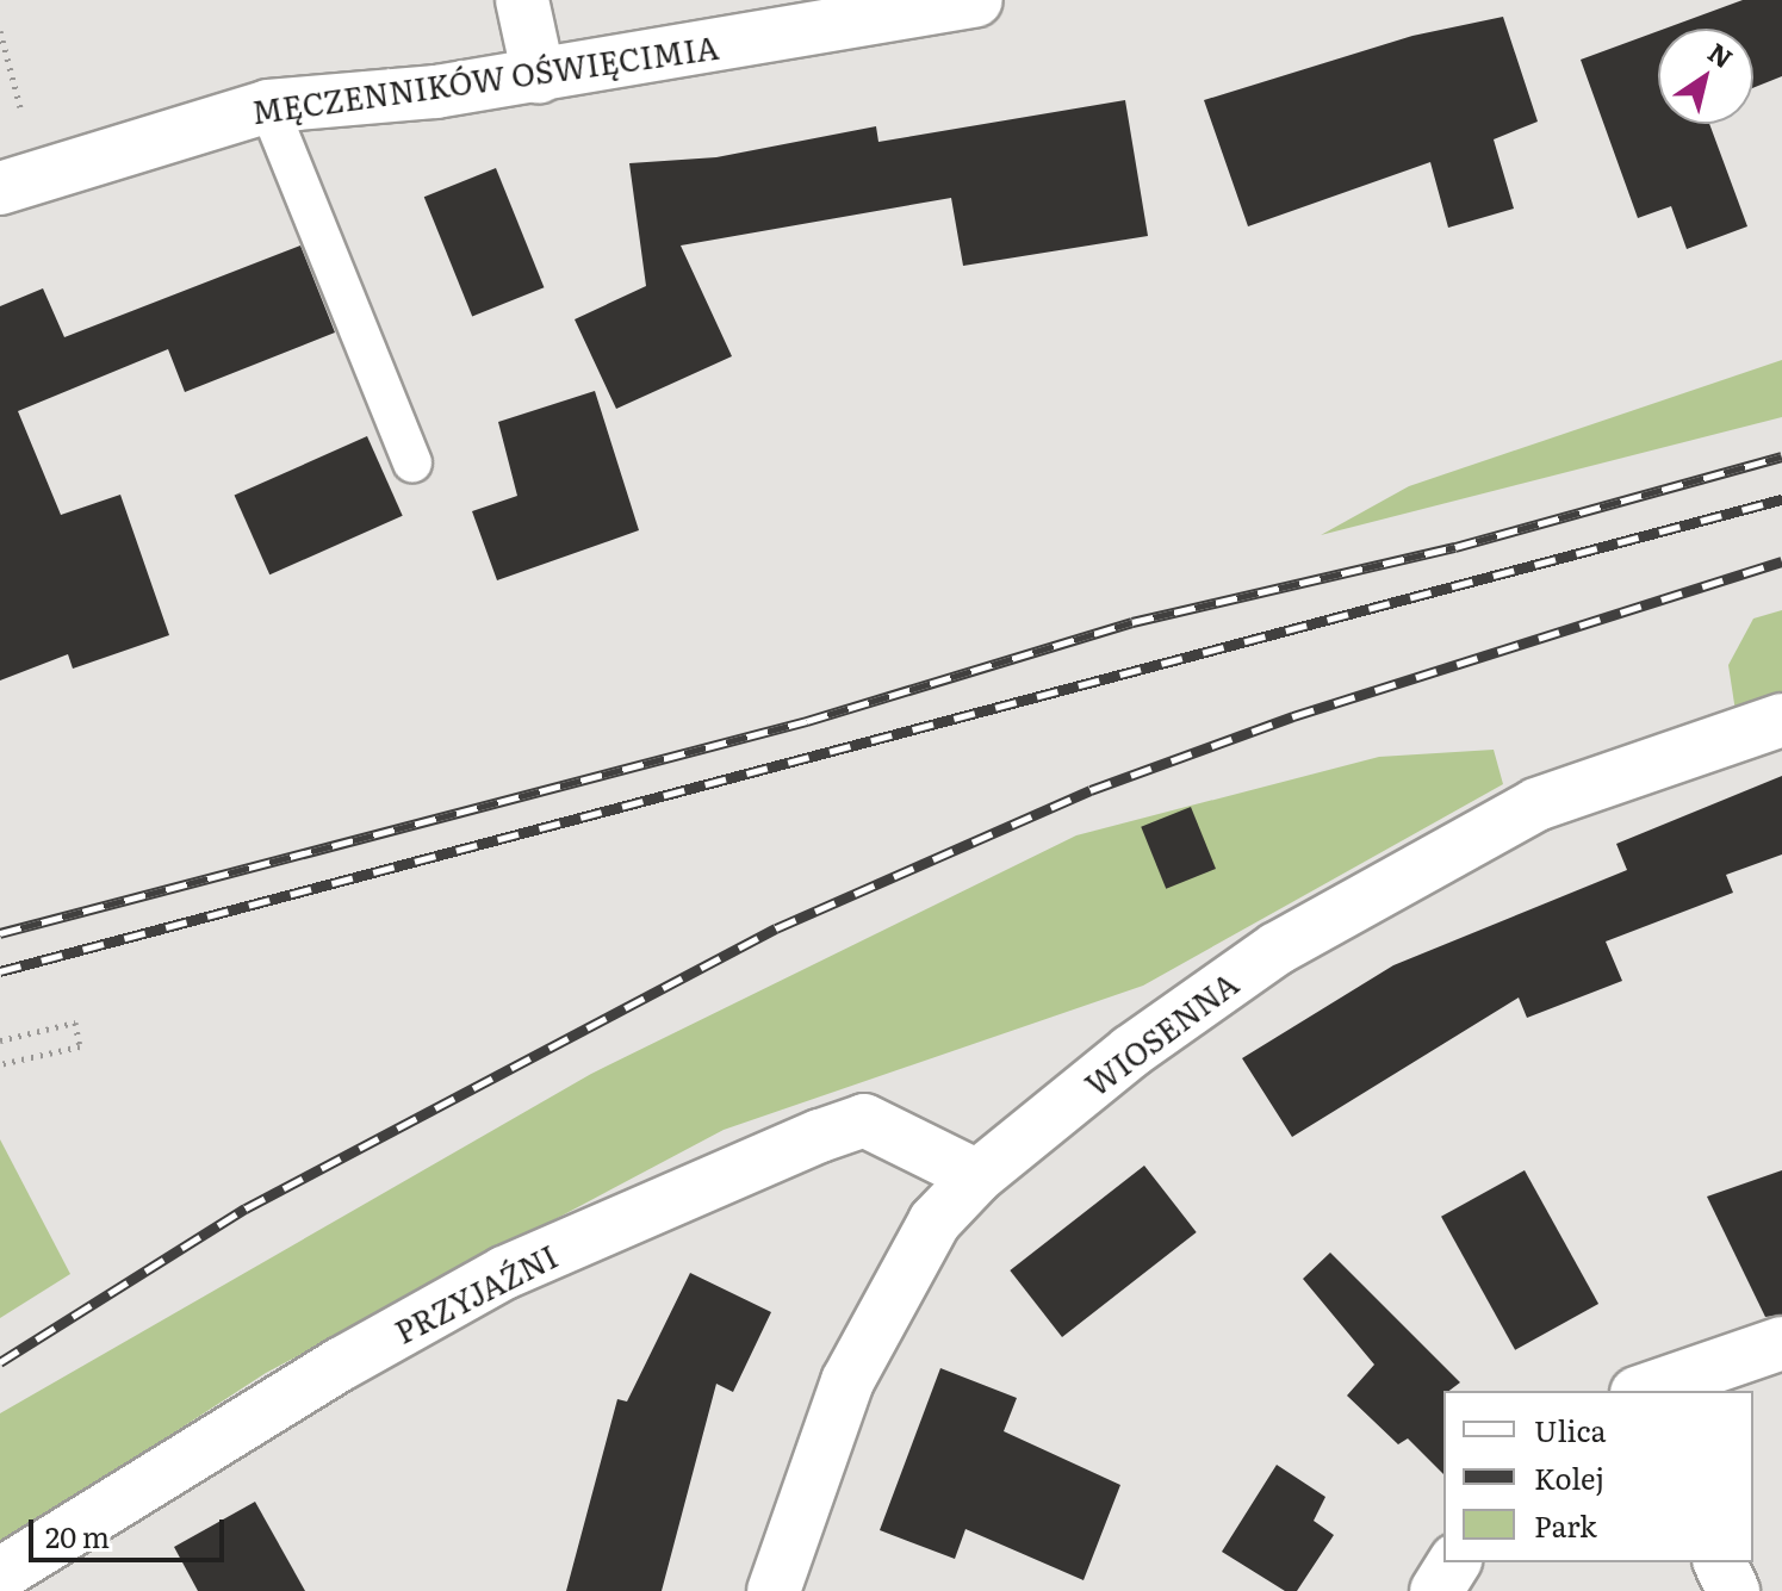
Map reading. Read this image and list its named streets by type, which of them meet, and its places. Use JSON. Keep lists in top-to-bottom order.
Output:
{
  "streets": {
    "street": ["MĘCZENNIKÓW OŚWIĘCIMIA", "WIOSENNA", "PRZYJAŹNI"]
  },
  "crossings": [
    ["WIOSENNA", "PRZYJAŹNI"]
  ],
  "legend": ["Ulica", "Kolej", "Park"],
  "scale_bar": "20 m",
  "north": "top right"
}
